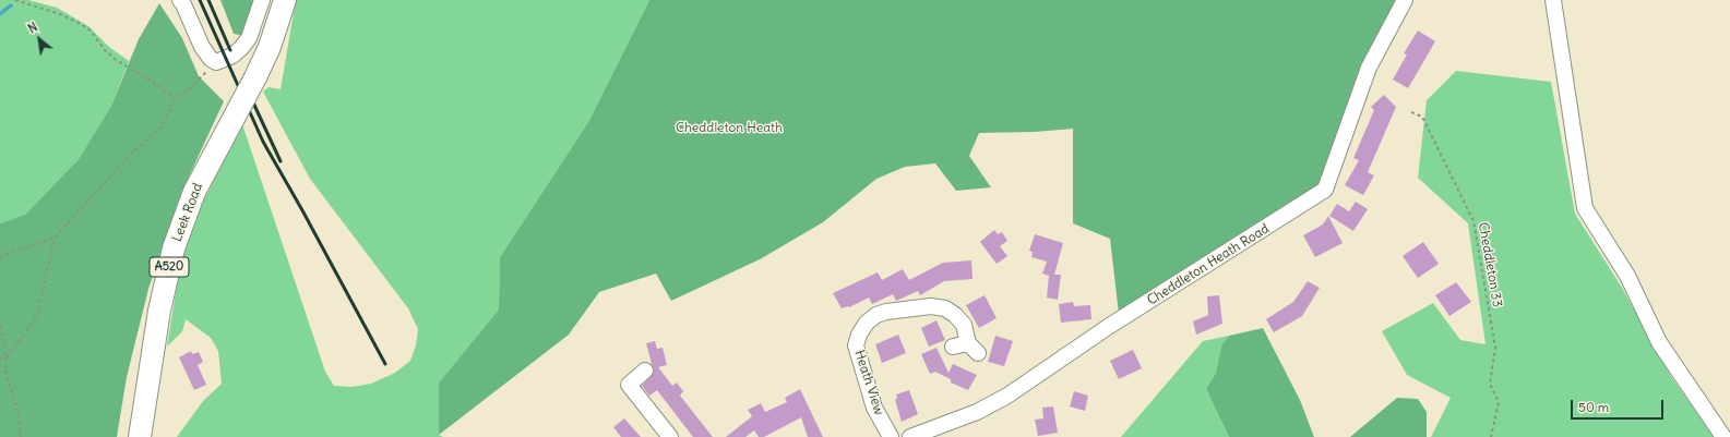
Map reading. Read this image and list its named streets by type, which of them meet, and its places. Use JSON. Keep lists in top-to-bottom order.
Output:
{
  "streets": {
    "highway": ["Leek Road", "A520"],
    "street": ["Cheddleton Heath Road", "Heath View"],
    "path": ["Cheddleton 33"]
  },
  "parks": ["Cheddleton Heath"],
  "scale_bar": "50 m",
  "north": "top left"
}
